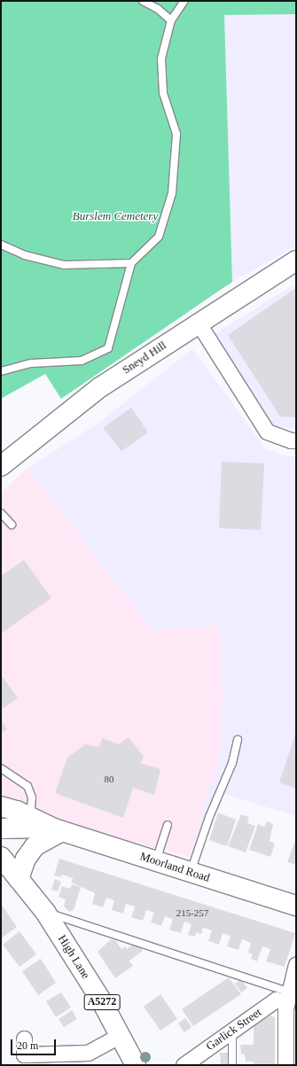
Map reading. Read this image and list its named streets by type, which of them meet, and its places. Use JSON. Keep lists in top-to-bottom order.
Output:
{
  "streets": {
    "main road": [
      "Sneyd Hill",
      "Moorland Road",
      "High Lane",
      "A5272"
    ],
    "street": ["Garlick Street"]
  },
  "parks": ["Burslem Cemetery"],
  "house_numbers": ["80", "215-257"],
  "scale_bar": "20 m"
}
